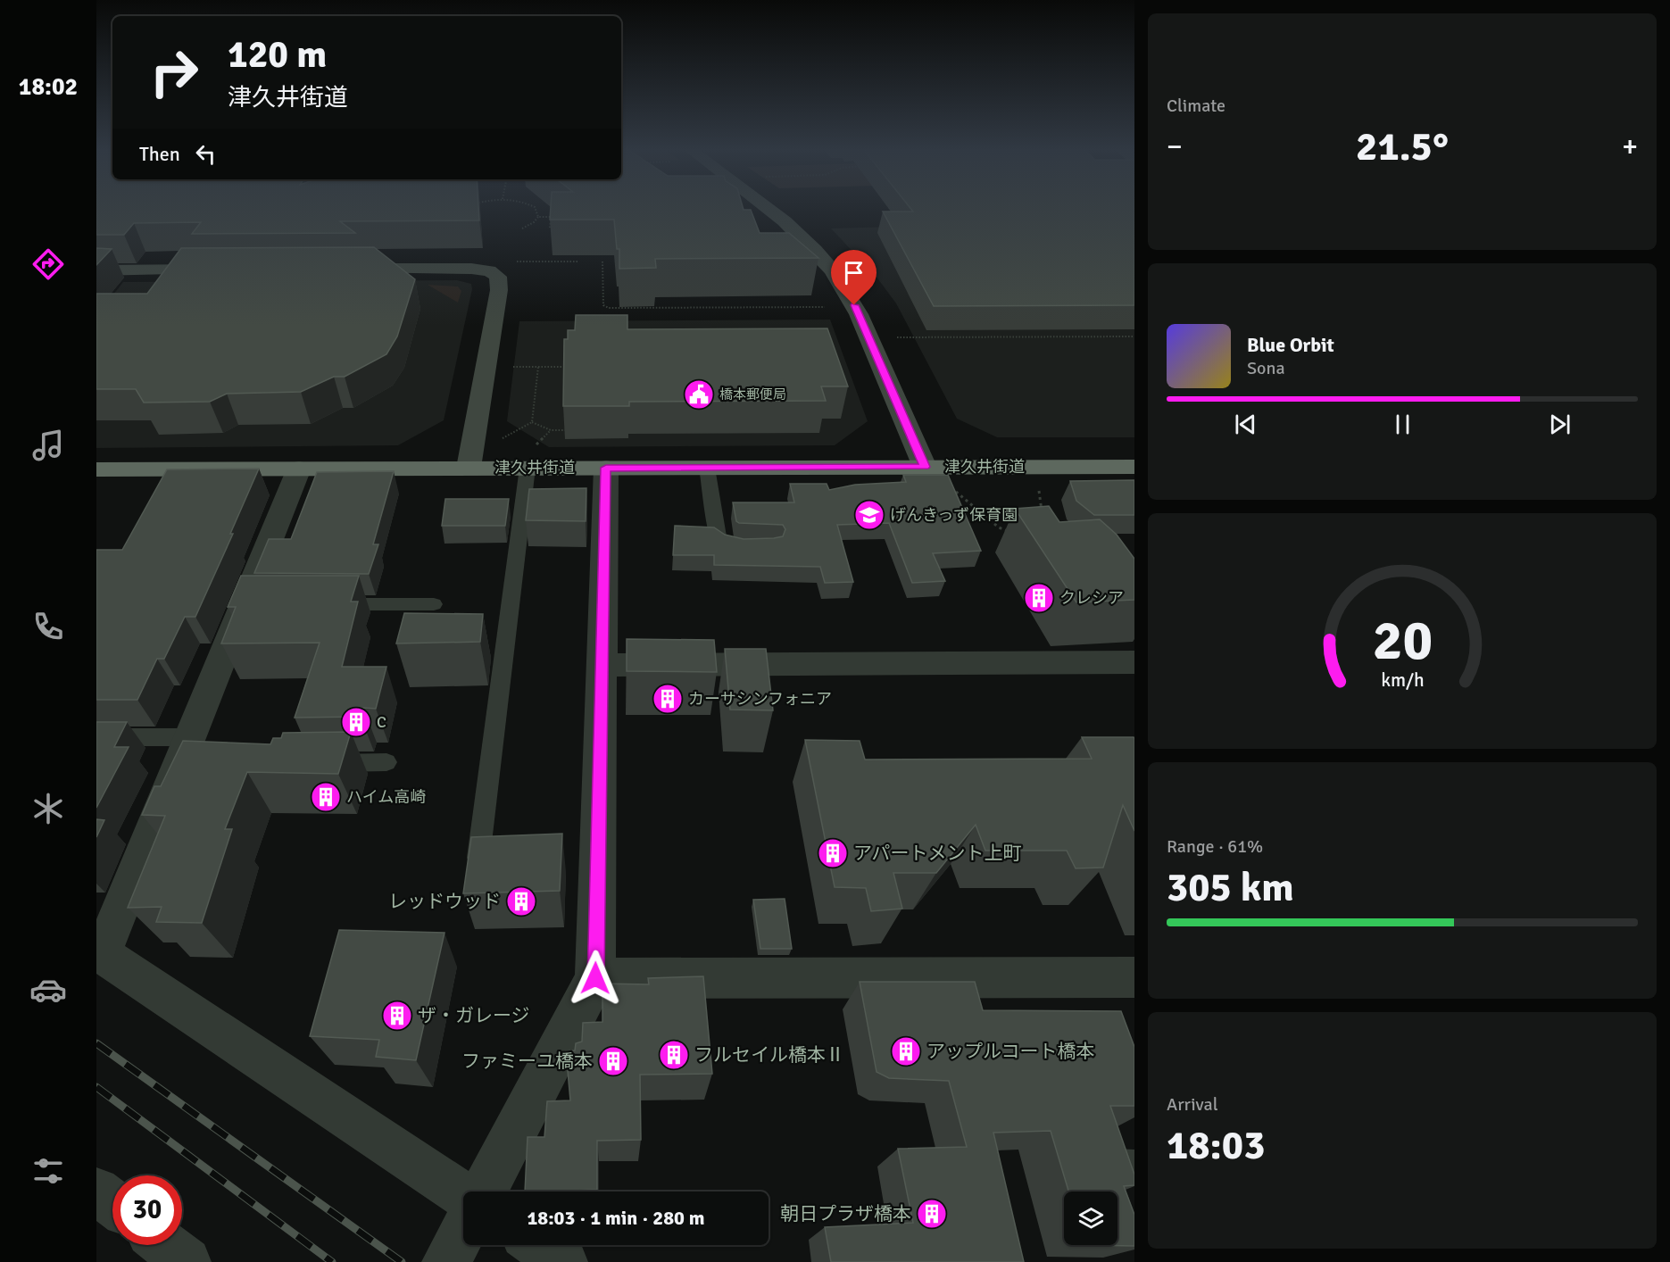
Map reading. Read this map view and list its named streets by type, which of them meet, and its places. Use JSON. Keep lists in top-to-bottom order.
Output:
{
  "streets": {
    "highway": ["津久井街道"]
  },
  "places": {
    "public building": ["橋本郵便局"],
    "school or university": ["げんきっず保育園"],
    "building": [
      "クレシア",
      "カーサシンフォニア",
      "C",
      "ハイム高崎",
      "アパートメント上町",
      "レッドウッド",
      "ザ・ガレージ",
      "アップルコート橋本",
      "フルセイル橋本Ⅱ",
      "ファミーユ橋本",
      "朝日プラザ橋本"
    ]
  },
  "page": {
    "tabs": "18:02",
    "tile": [
      "Climate",
      ["Range · 61%", "305 km"],
      ["Arrival", "18:03"]
    ],
    "turn": ["120 m", "津久井街道"],
    "heat": ["−", "21.5°", "+"],
    "then": "Then",
    "song": ["Blue Orbit", "Sona"],
    "limit": "30",
    "trip": "18:03 · 1 min · 280 m",
    "gauge": ["20", "km/h"]
  }
}
